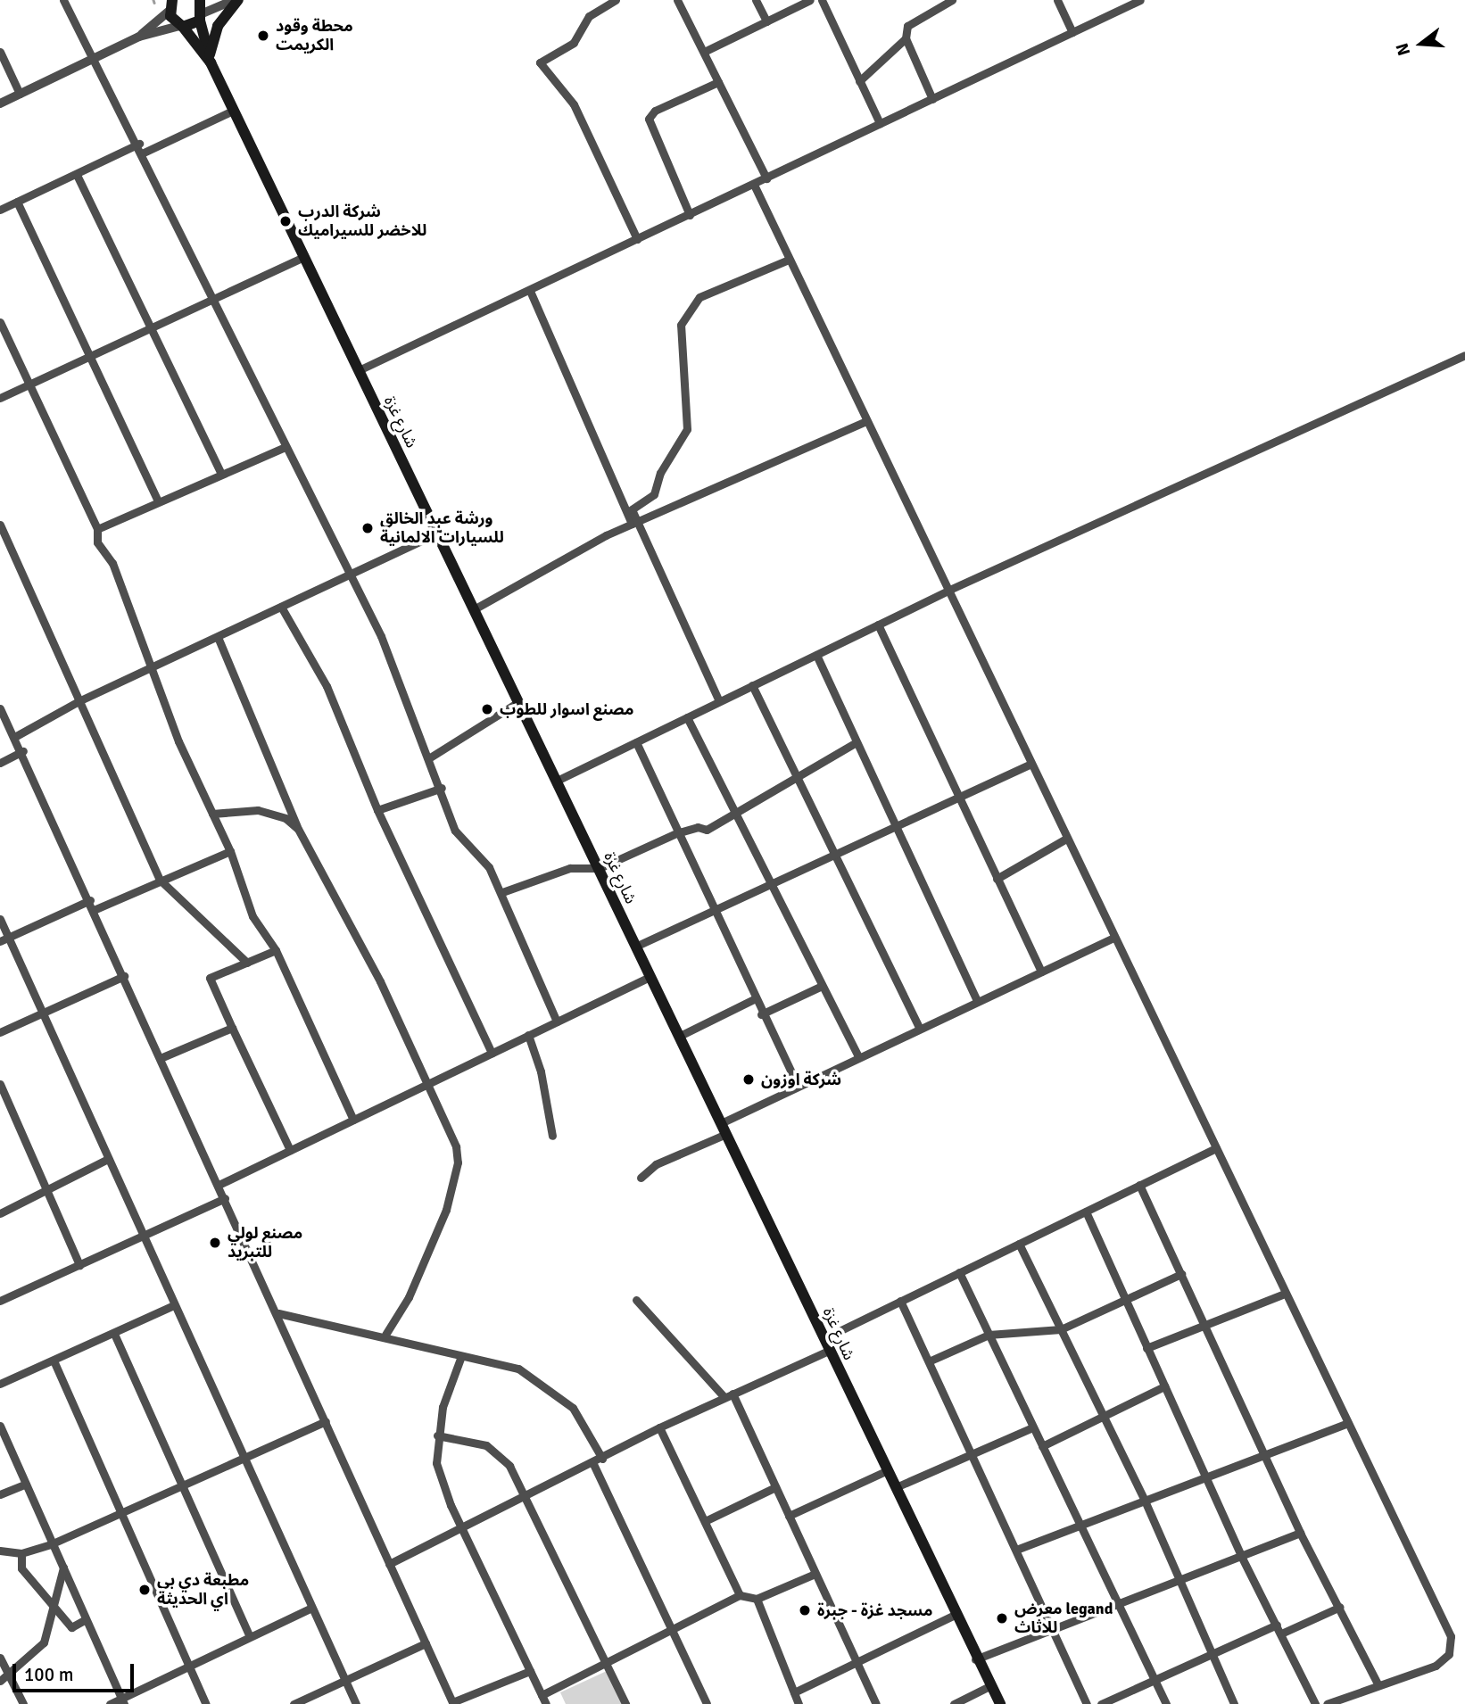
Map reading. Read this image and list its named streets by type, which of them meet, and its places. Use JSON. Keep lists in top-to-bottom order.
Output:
{
  "streets": {
    "main road": ["شارع غزة"]
  },
  "places": [
    "محطة وقود الكريمت",
    "شركة الدرب للاخضر للسيراميك",
    "ورشة عبد الخالق للسيارات الالمانية",
    "مصنع اسوار للطوب",
    "شركة اوزون",
    "مصنع لولي للتبريد",
    "مطبعة دي بي اي الحديثة",
    "مسجد غزة - جبرة",
    "معرض legand للاثاث"
  ],
  "scale_bar": "100 m",
  "north": "left"
}
